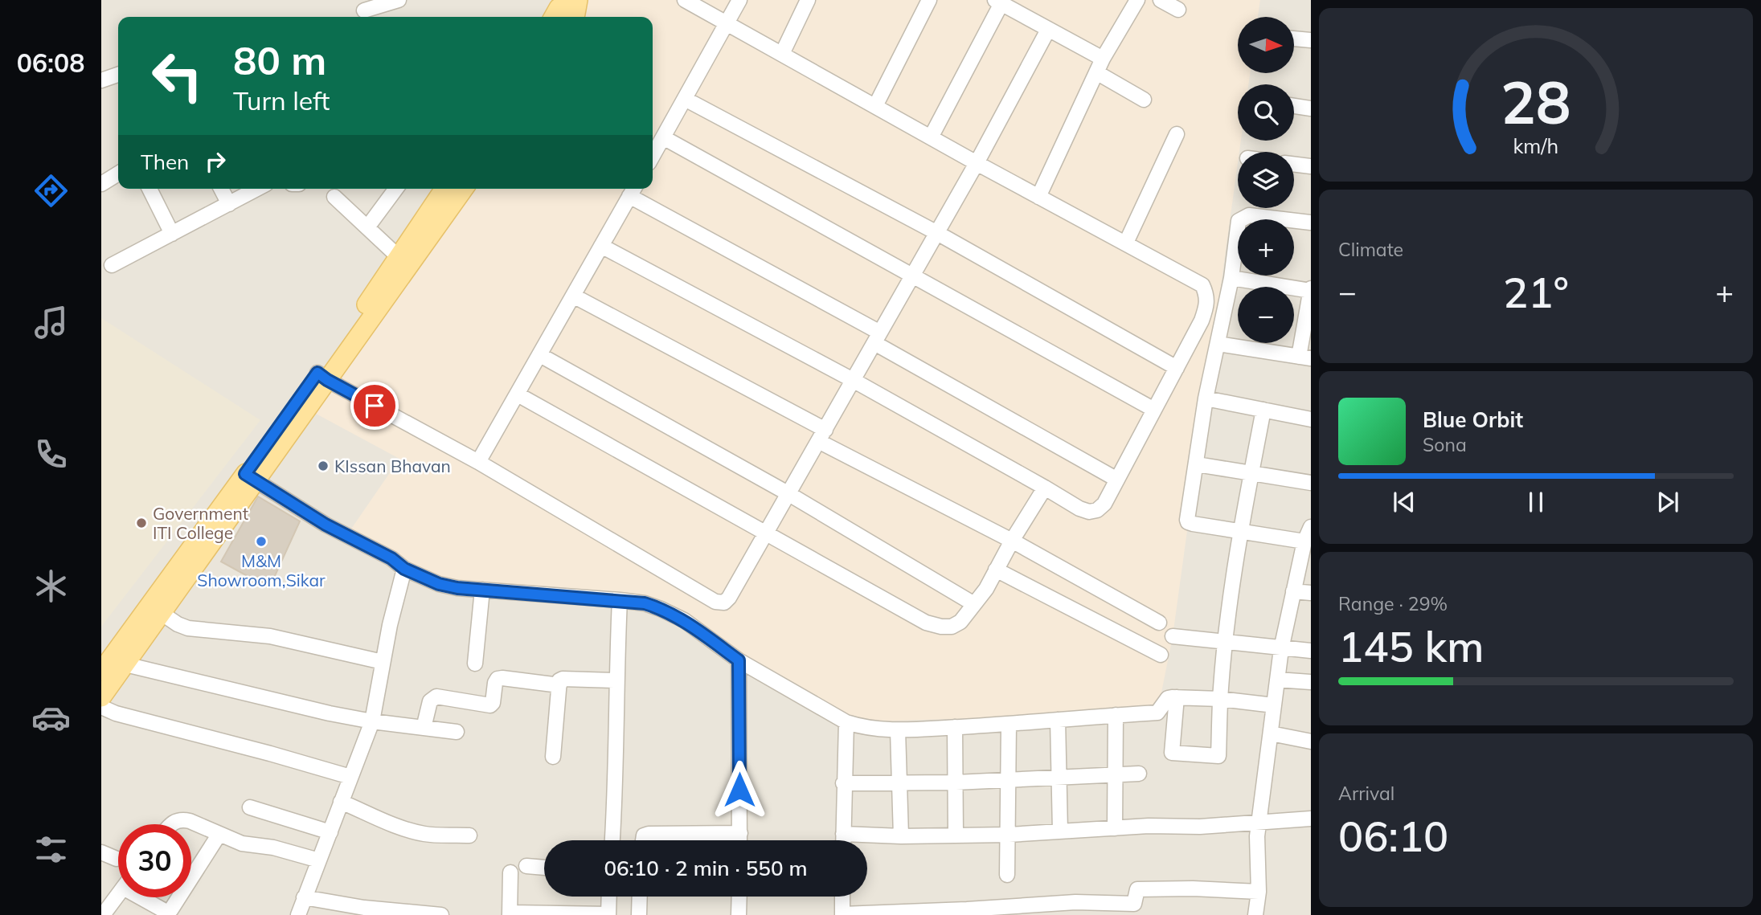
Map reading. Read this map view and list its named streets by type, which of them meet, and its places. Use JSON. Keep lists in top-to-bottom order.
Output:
{
  "places": ["KIssan Bhavan", "Government ITI College", "M&M Showroom,Sikar"],
  "north": "right",
  "page": {
    "tabs": "06:08",
    "map_buttons": ["+", "−"],
    "turn": ["80 m", "Turn left"],
    "then": "Then",
    "tile": [
      "Climate",
      ["Range · 29%", "145 km"],
      ["Arrival", "06:10"]
    ],
    "heat": ["−", "21°", "+"],
    "song": ["Blue Orbit", "Sona"],
    "limit": "30",
    "trip": "06:10 · 2 min · 550 m",
    "gauge": ["28", "km/h"]
  }
}
